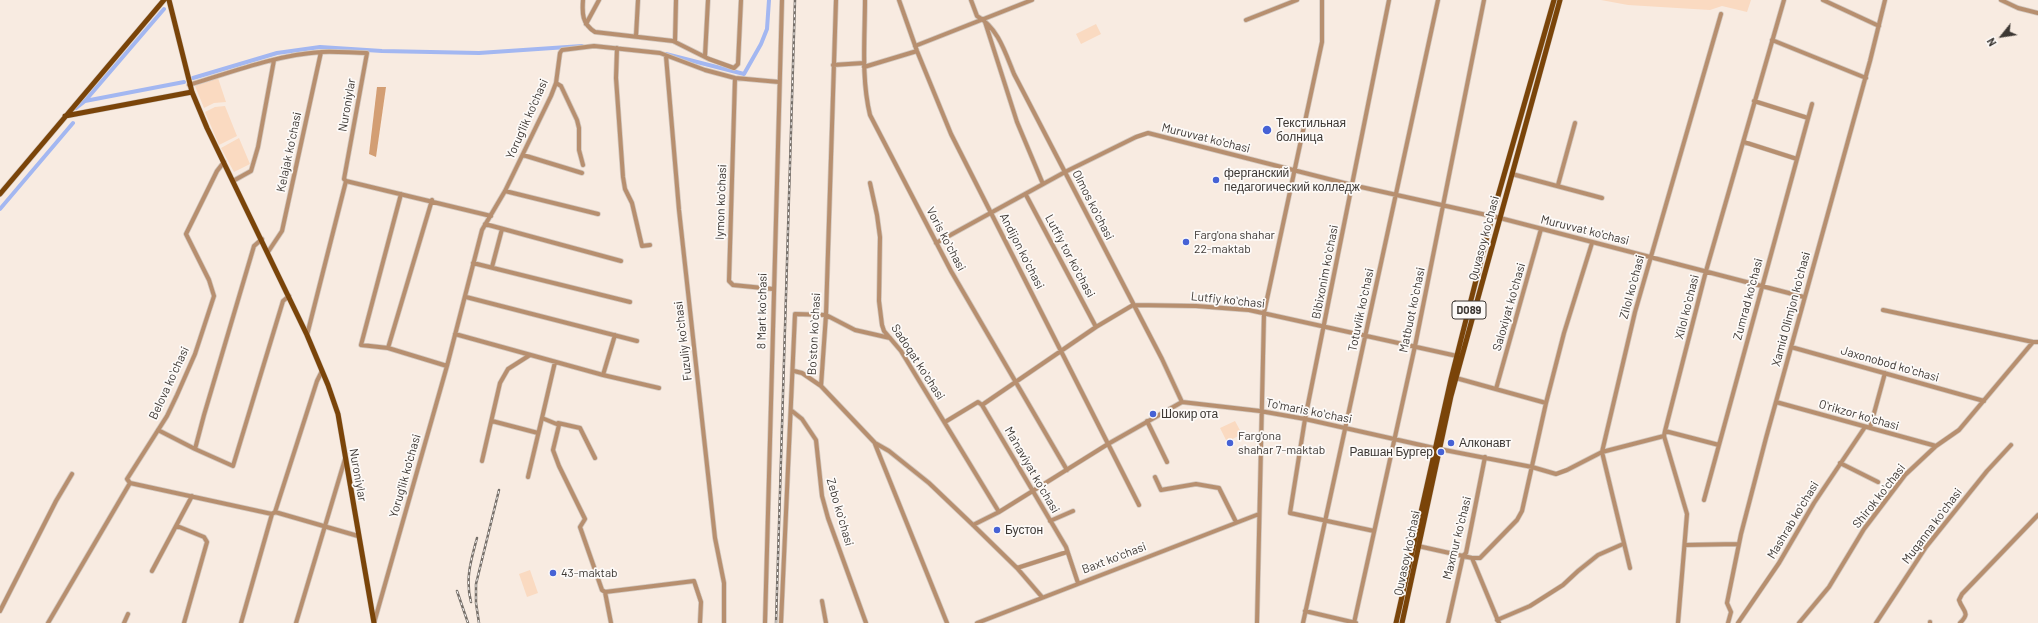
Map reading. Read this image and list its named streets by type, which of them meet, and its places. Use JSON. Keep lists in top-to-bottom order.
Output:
{
  "streets": {
    "main road": ["Nuroniylar", "Quvasoy koʻchasi", "D089"],
    "street": [
      "Yorug'lik ko'chasi",
      "Muruvvat ko'chasi",
      "Kelajak koʻchasi",
      "Iymon koʻchasi",
      "Olmos koʻchasi",
      "Voris koʻchasi",
      "Andijon koʻchasi",
      "Lutfiy tor koʻchasi",
      "Bibixonim koʻchasi",
      "Zilol koʻchasi",
      "Zumrad koʻchasi",
      "Lutfiy koʻchasi",
      "Saloxiyat koʻchasi",
      "Xilol koʻchasi",
      "Xamid Olimjon koʻchasi",
      "Totuvlik koʻchasi",
      "Matbuot koʻchasi",
      "8 Mart koʻchasi",
      "Boʻston koʻchasi",
      "Fuzuliy koʻchasi",
      "Sadoqat koʻchasi",
      "Jaxonobod koʻchasi",
      "Belova koʻchasi",
      "Toʻmaris koʻchasi",
      "Oʻrikzor koʻchasi",
      "Maʻnaviyat koʻchasi",
      "Shirok koʻchasi",
      "Zebo koʻchasi",
      "Mashrab koʻchasi",
      "Muqanna koʻchasi",
      "Maxmur koʻchasi",
      "Baxt koʻchasi"
    ]
  },
  "crossings": [
    ["Nuroniylar", "Yorug'lik ko'chasi"],
    ["Nuroniylar", "Kelajak koʻchasi"],
    ["Nuroniylar", "Belova koʻchasi"],
    ["Yorug'lik ko'chasi", "Iymon koʻchasi"],
    ["Yorug'lik ko'chasi", "8 Mart koʻchasi"],
    ["Yorug'lik ko'chasi", "Fuzuliy koʻchasi"],
    ["Muruvvat ko'chasi", "Olmos koʻchasi"],
    ["Muruvvat ko'chasi", "Quvasoy koʻchasi"],
    ["Muruvvat ko'chasi", "Voris koʻchasi"],
    ["Muruvvat ko'chasi", "Andijon koʻchasi"],
    ["Muruvvat ko'chasi", "Lutfiy tor koʻchasi"],
    ["Muruvvat ko'chasi", "Bibixonim koʻchasi"],
    ["Muruvvat ko'chasi", "Zilol koʻchasi"],
    ["Muruvvat ko'chasi", "Zumrad koʻchasi"],
    ["Muruvvat ko'chasi", "Saloxiyat koʻchasi"],
    ["Muruvvat ko'chasi", "Xilol koʻchasi"],
    ["Muruvvat ko'chasi", "Xamid Olimjon koʻchasi"],
    ["Muruvvat ko'chasi", "Totuvlik koʻchasi"],
    ["Muruvvat ko'chasi", "Matbuot koʻchasi"],
    ["Iymon koʻchasi", "8 Mart koʻchasi"],
    ["Olmos koʻchasi", "Lutfiy koʻchasi"],
    ["Olmos koʻchasi", "Toʻmaris koʻchasi"],
    ["Quvasoy koʻchasi", "Lutfiy koʻchasi"],
    ["Quvasoy koʻchasi", "Toʻmaris koʻchasi"],
    ["Bibixonim koʻchasi", "Lutfiy koʻchasi"],
    ["Bibixonim koʻchasi", "Totuvlik koʻchasi"],
    ["Bibixonim koʻchasi", "Toʻmaris koʻchasi"],
    ["Zilol koʻchasi", "Toʻmaris koʻchasi"],
    ["Lutfiy koʻchasi", "Totuvlik koʻchasi"],
    ["Lutfiy koʻchasi", "Matbuot koʻchasi"],
    ["Xilol koʻchasi", "Toʻmaris koʻchasi"],
    ["Xamid Olimjon koʻchasi", "Jaxonobod koʻchasi"],
    ["Xamid Olimjon koʻchasi", "Oʻrikzor koʻchasi"],
    ["Totuvlik koʻchasi", "Toʻmaris koʻchasi"],
    ["Matbuot koʻchasi", "Toʻmaris koʻchasi"],
    ["Boʻston koʻchasi", "Baxt koʻchasi"],
    ["Jaxonobod koʻchasi", "Shirok koʻchasi"],
    ["Jaxonobod koʻchasi", "Mashrab koʻchasi"],
    ["Toʻmaris koʻchasi", "Maxmur koʻchasi"],
    ["Oʻrikzor koʻchasi", "Shirok koʻchasi"],
    ["Oʻrikzor koʻchasi", "Mashrab koʻchasi"],
    ["Maʻnaviyat koʻchasi", "Baxt koʻchasi"]
  ],
  "places": [
    "Текстильная болница",
    "ферганский педагогический колледж",
    "Farg'ona shahar 22-maktab",
    "Шокир ота",
    "Farg'ona shahar 7-maktab",
    "Алконавт",
    "Равшан Бургер",
    "Бустон",
    "43-maktab"
  ],
  "north": "bottom left"
}
